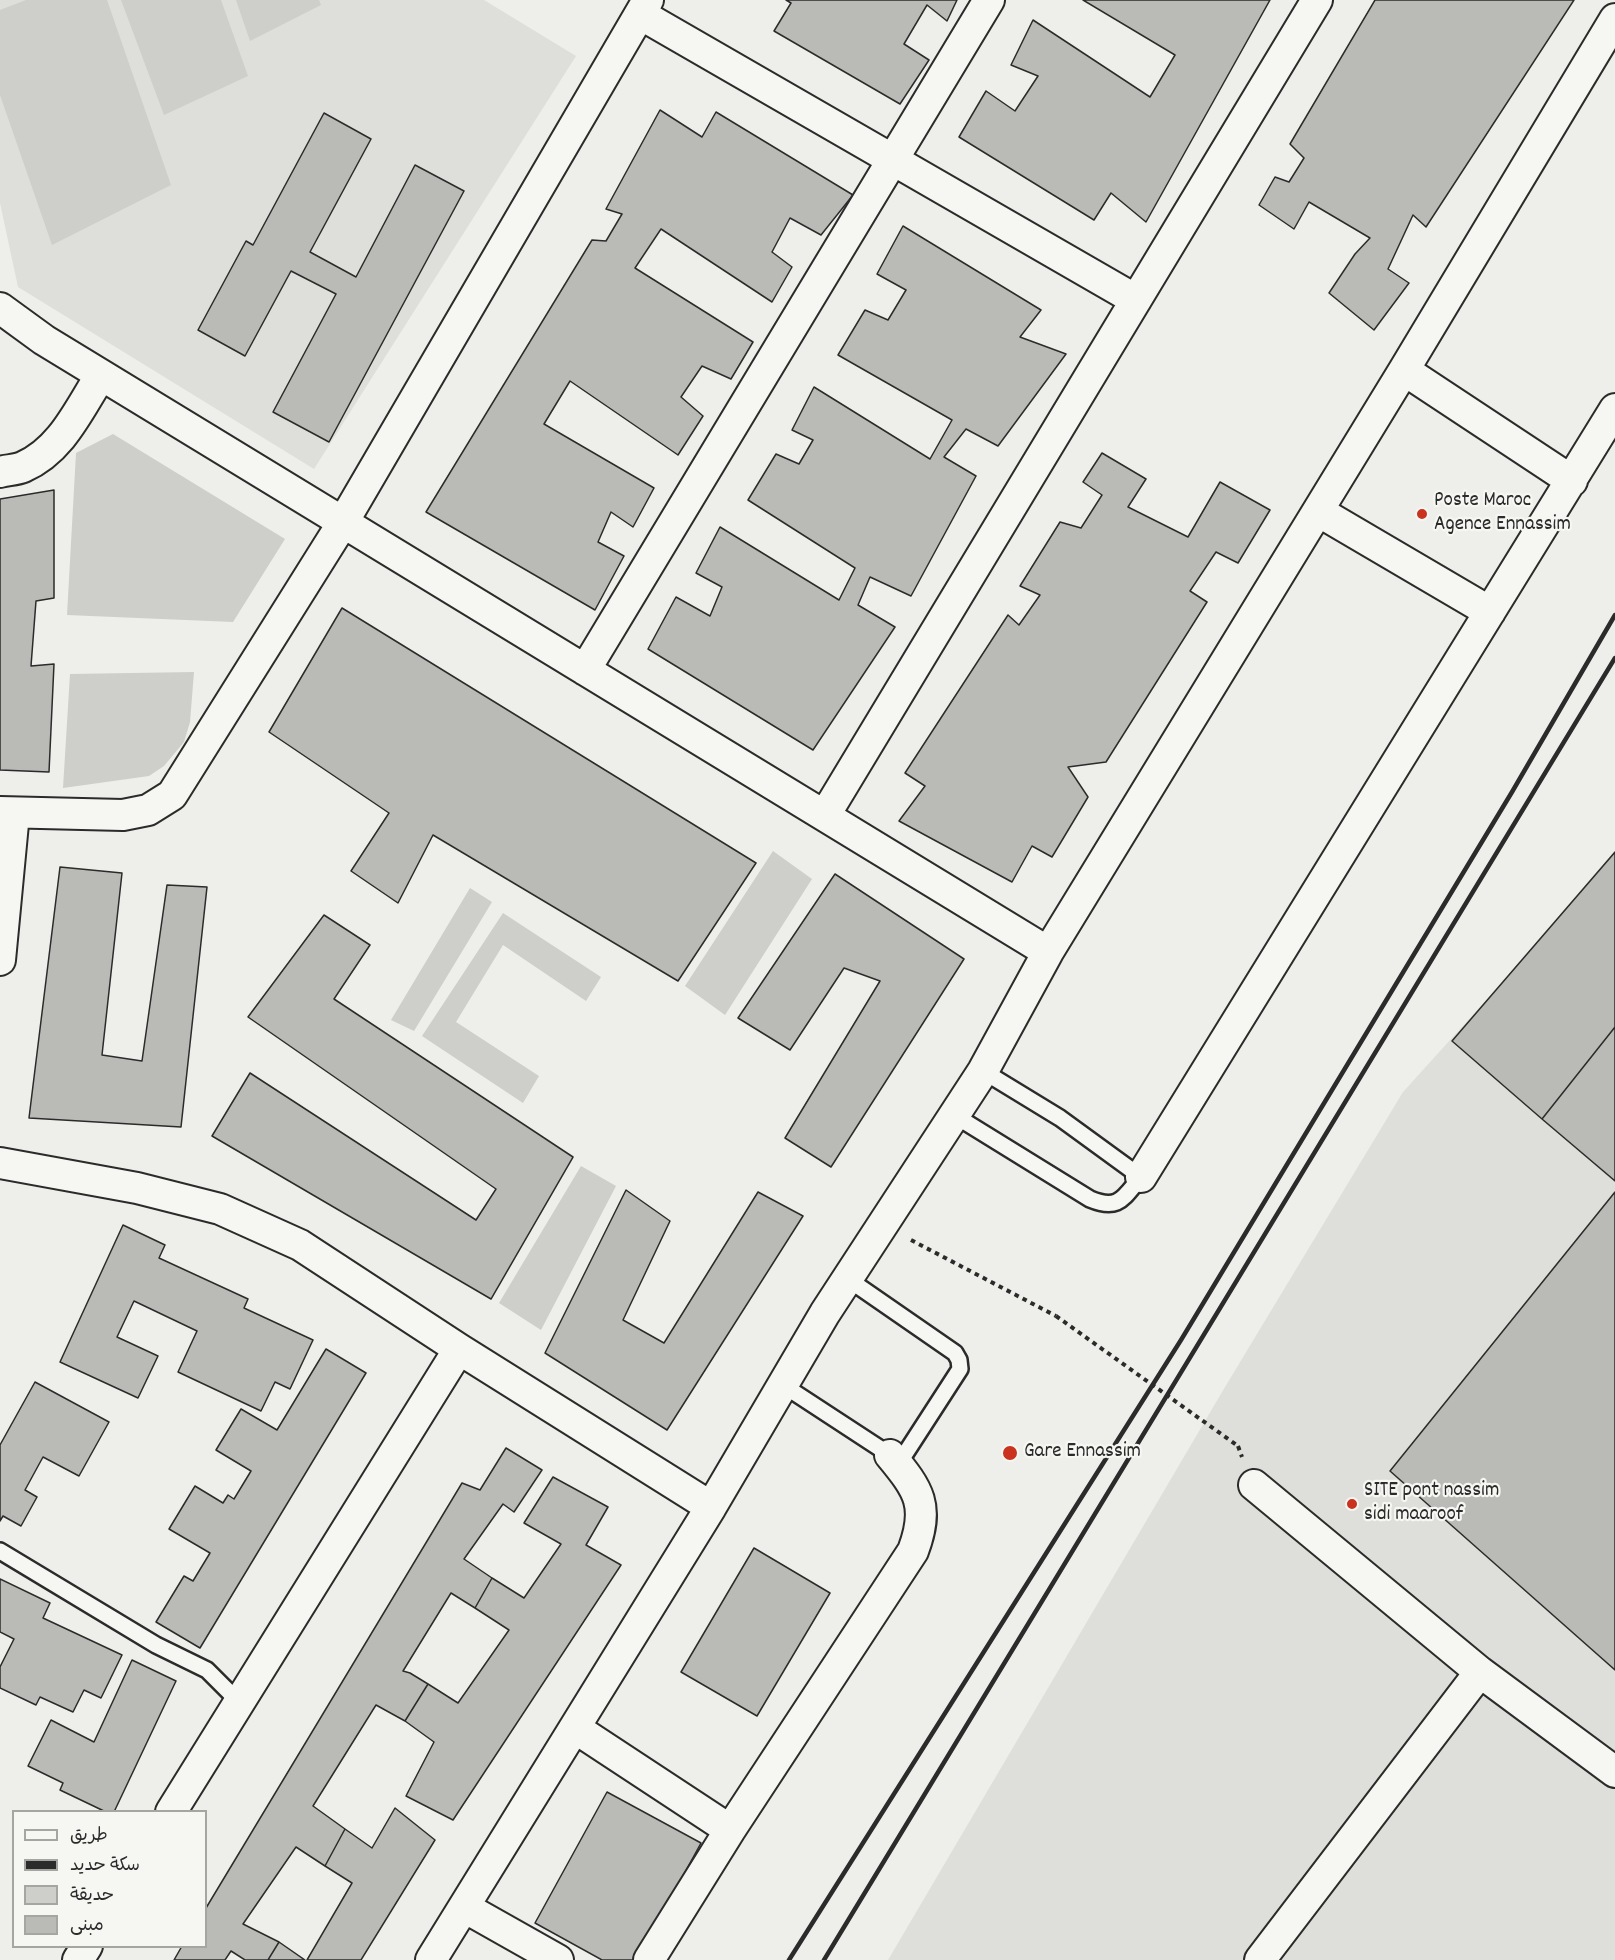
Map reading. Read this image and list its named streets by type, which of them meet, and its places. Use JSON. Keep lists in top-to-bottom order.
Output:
{
  "places": ["Poste Maroc Agence Ennassim", "Gare Ennassim", "SITE pont nassim sidi maaroof"],
  "legend": [
    "طريق",
    "سكة حديد",
    "حديقة",
    "مبنى"
  ]
}
